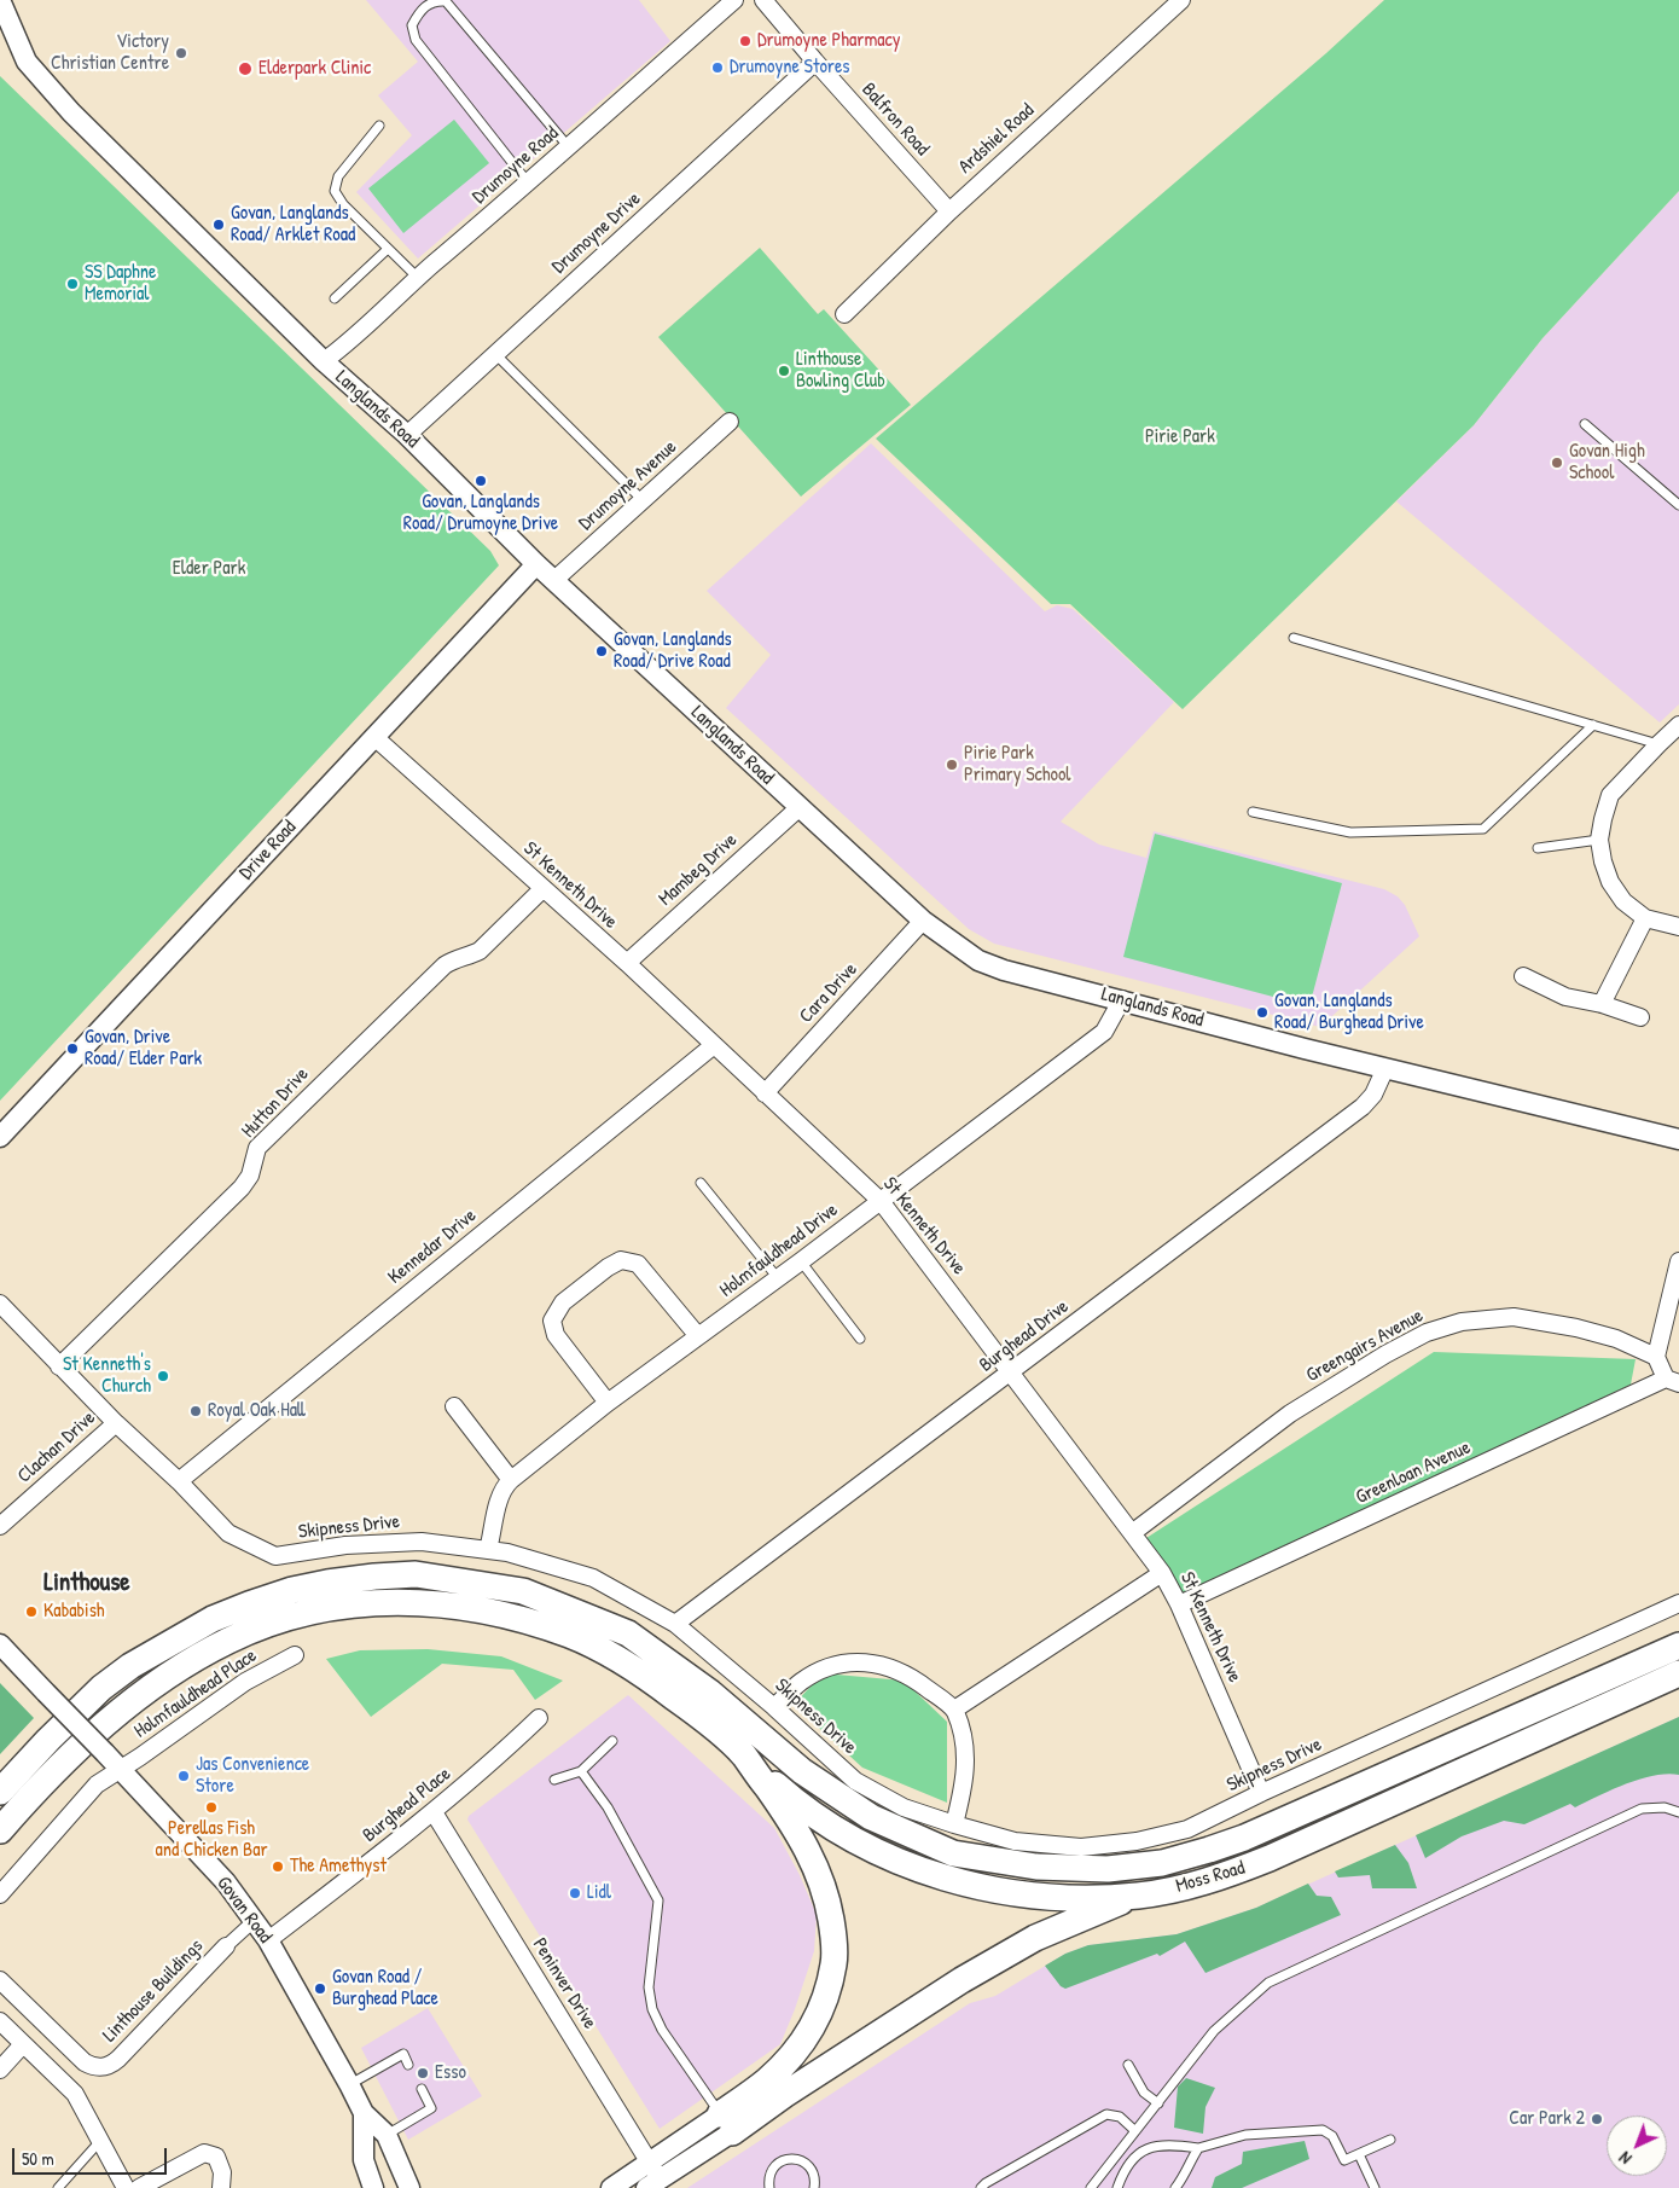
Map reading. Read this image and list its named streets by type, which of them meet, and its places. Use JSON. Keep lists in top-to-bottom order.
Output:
{
  "streets": {
    "main road": ["Moss Road"],
    "street": [
      "Balfron Road",
      "Ardshiel Road",
      "Drumoyne Road",
      "Drumoyne Drive",
      "Langlands Road",
      "Drumoyne Avenue",
      "Drive Road",
      "Mambeg Drive",
      "St Kenneth Drive",
      "Cara Drive",
      "Hutton Drive",
      "Kennedar Drive",
      "Holmfauldhead Drive",
      "Burghead Drive",
      "Greengairs Avenue",
      "Clachan Drive",
      "Greenloan Avenue",
      "Skipness Drive",
      "Holmfauldhead Place",
      "Burghead Place",
      "Govan Road",
      "Peninver Drive",
      "Linthouse Buildings"
    ]
  },
  "crossings": [
    ["Balfron Road", "Ardshiel Road"],
    ["Balfron Road", "Drumoyne Drive"],
    ["Drumoyne Road", "Langlands Road"],
    ["Drumoyne Drive", "Langlands Road"],
    ["Langlands Road", "Drumoyne Avenue"],
    ["Langlands Road", "Drive Road"],
    ["Langlands Road", "Mambeg Drive"],
    ["Langlands Road", "Cara Drive"],
    ["Langlands Road", "Holmfauldhead Drive"],
    ["Langlands Road", "Burghead Drive"],
    ["Drive Road", "St Kenneth Drive"],
    ["Mambeg Drive", "St Kenneth Drive"],
    ["St Kenneth Drive", "Cara Drive"],
    ["St Kenneth Drive", "Hutton Drive"],
    ["St Kenneth Drive", "Kennedar Drive"],
    ["St Kenneth Drive", "Holmfauldhead Drive"],
    ["St Kenneth Drive", "Burghead Drive"],
    ["St Kenneth Drive", "Greengairs Avenue"],
    ["St Kenneth Drive", "Greenloan Avenue"],
    ["St Kenneth Drive", "Skipness Drive"],
    ["Hutton Drive", "Skipness Drive"],
    ["Kennedar Drive", "Skipness Drive"],
    ["Holmfauldhead Drive", "Skipness Drive"],
    ["Burghead Drive", "Skipness Drive"],
    ["Clachan Drive", "Skipness Drive"],
    ["Holmfauldhead Place", "Govan Road"],
    ["Burghead Place", "Govan Road"],
    ["Burghead Place", "Peninver Drive"]
  ],
  "districts": ["Linthouse"],
  "parks": ["Pirie Park", "Elder Park"],
  "places": [
    "Drumoyne Pharmacy",
    "Victory Christian Centre",
    "Drumoyne Stores",
    "Elderpark Clinic",
    "Govan, Langlands Road/ Arklet Road",
    "SS Daphne Memorial",
    "Linthouse Bowling Club",
    "Govan High School",
    "Govan, Langlands Road/ Drumoyne Drive",
    "Govan, Langlands Road/ Drive Road",
    "Pirie Park Primary School",
    "Govan, Langlands Road/ Burghead Drive",
    "Govan, Drive Road/ Elder Park",
    "St Kenneth's Church",
    "Royal Oak Hall",
    "Kababish",
    "Jas Convenience Store",
    "Perellas Fish and Chicken Bar",
    "The Amethyst",
    "Lidl",
    "Govan Road / Burghead Place",
    "Esso",
    "Car Park 2"
  ],
  "scale_bar": "50 m",
  "north": "bottom left"
}
